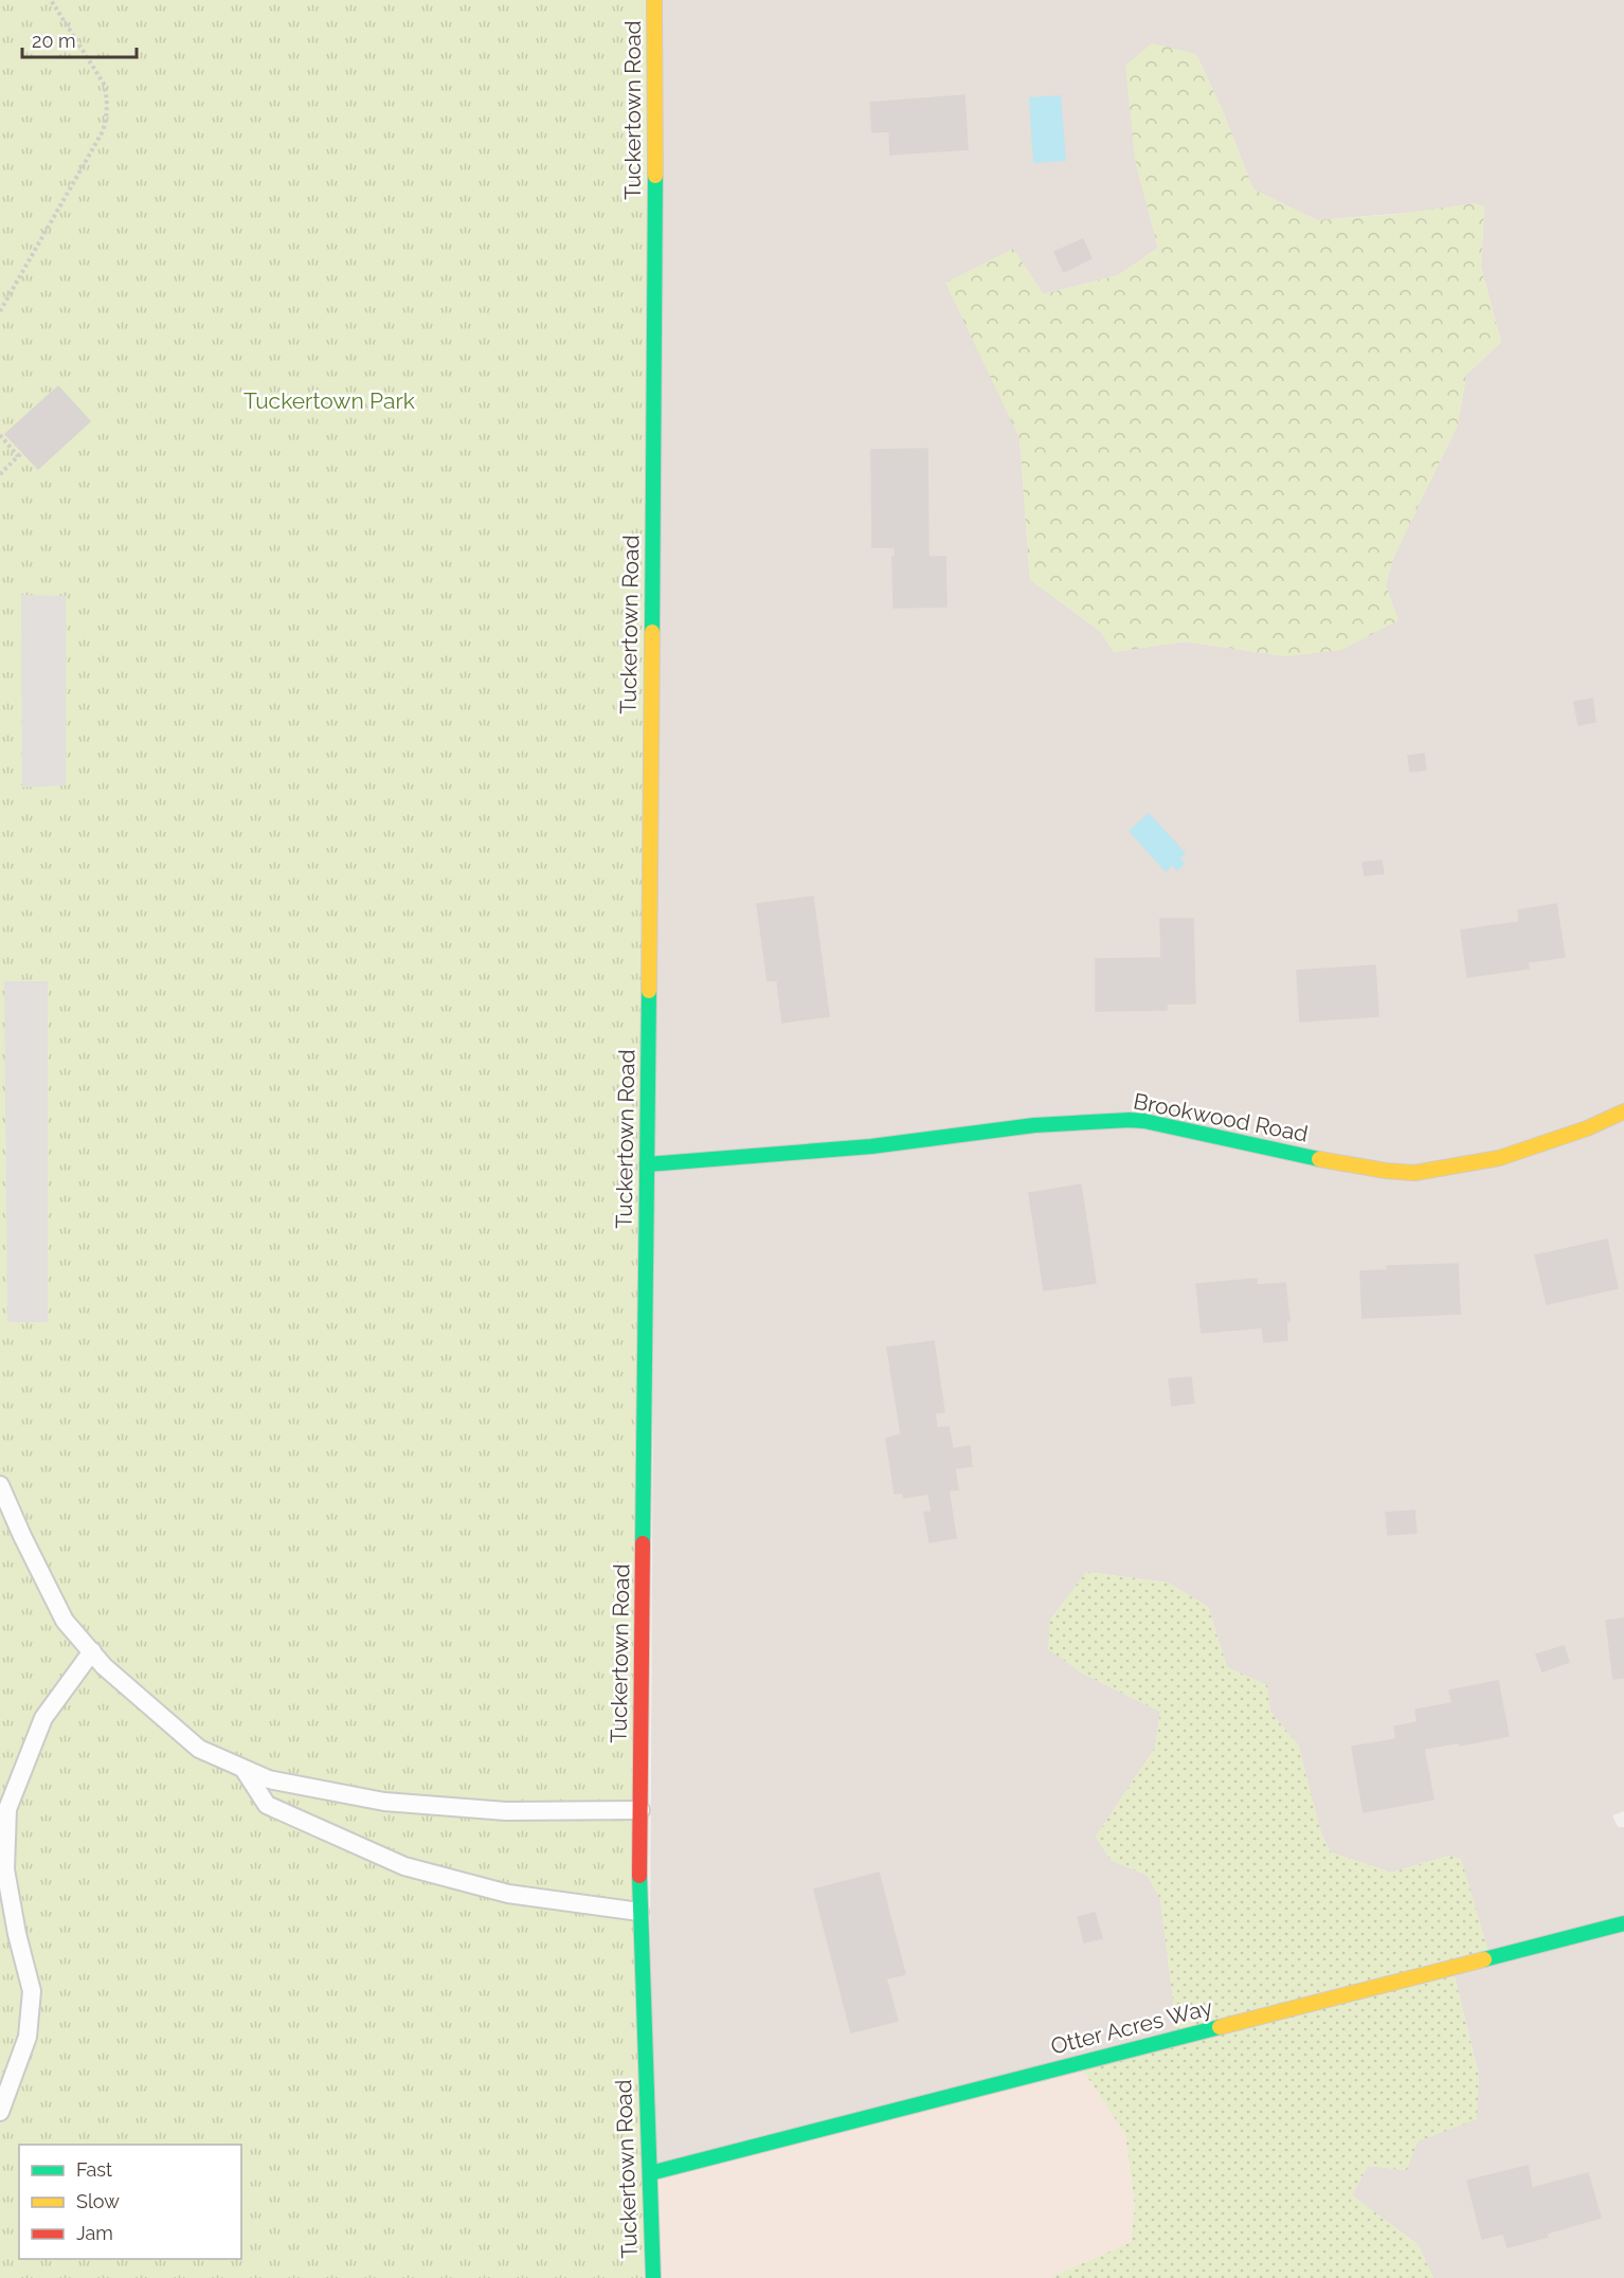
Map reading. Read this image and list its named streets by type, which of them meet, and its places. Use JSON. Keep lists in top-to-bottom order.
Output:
{
  "streets": {
    "street": ["Tuckertown Road", "Brookwood Road", "Otter Acres Way"]
  },
  "crossings": [
    ["Tuckertown Road", "Brookwood Road"],
    ["Tuckertown Road", "Otter Acres Way"]
  ],
  "parks": ["Tuckertown Park"],
  "legend": ["Fast", "Slow", "Jam"],
  "scale_bar": "20 m"
}
